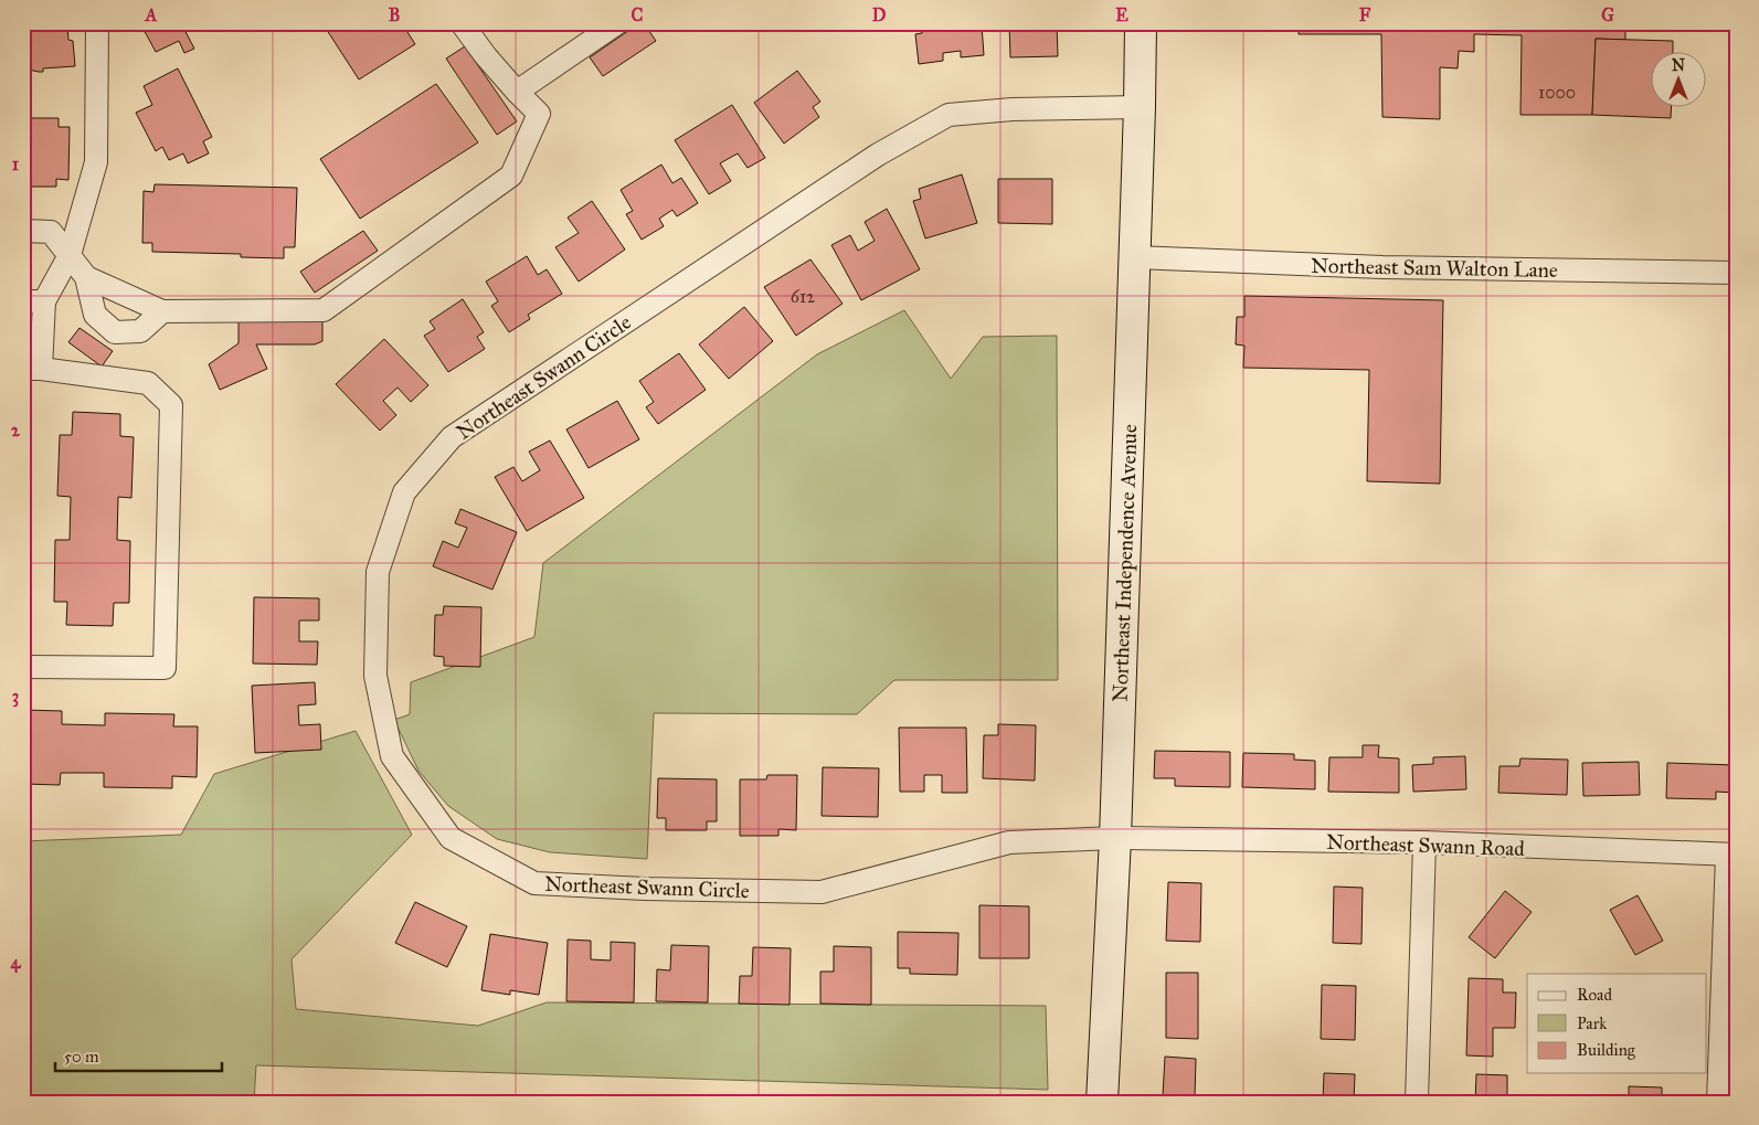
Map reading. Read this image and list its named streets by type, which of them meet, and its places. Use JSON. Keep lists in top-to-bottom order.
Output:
{
  "streets": {
    "street": [
      "Northeast Sam Walton Lane",
      "Northeast Swann Circle",
      "Northeast Independence Avenue",
      "Northeast Swann Road"
    ]
  },
  "crossings": [
    ["Northeast Sam Walton Lane", "Northeast Independence Avenue"],
    ["Northeast Swann Circle", "Northeast Independence Avenue"],
    ["Northeast Swann Circle", "Northeast Swann Road"],
    ["Northeast Independence Avenue", "Northeast Swann Road"]
  ],
  "house_numbers": ["1000", "612"],
  "legend": ["Road", "Park", "Building"],
  "scale_bar": "50 m",
  "north": "top",
  "grid": {
    "columns": [
      "A",
      "B",
      "C",
      "D",
      "E",
      "F",
      "G"
    ],
    "rows": [
      "1",
      "2",
      "3",
      "4"
    ]
  }
}
